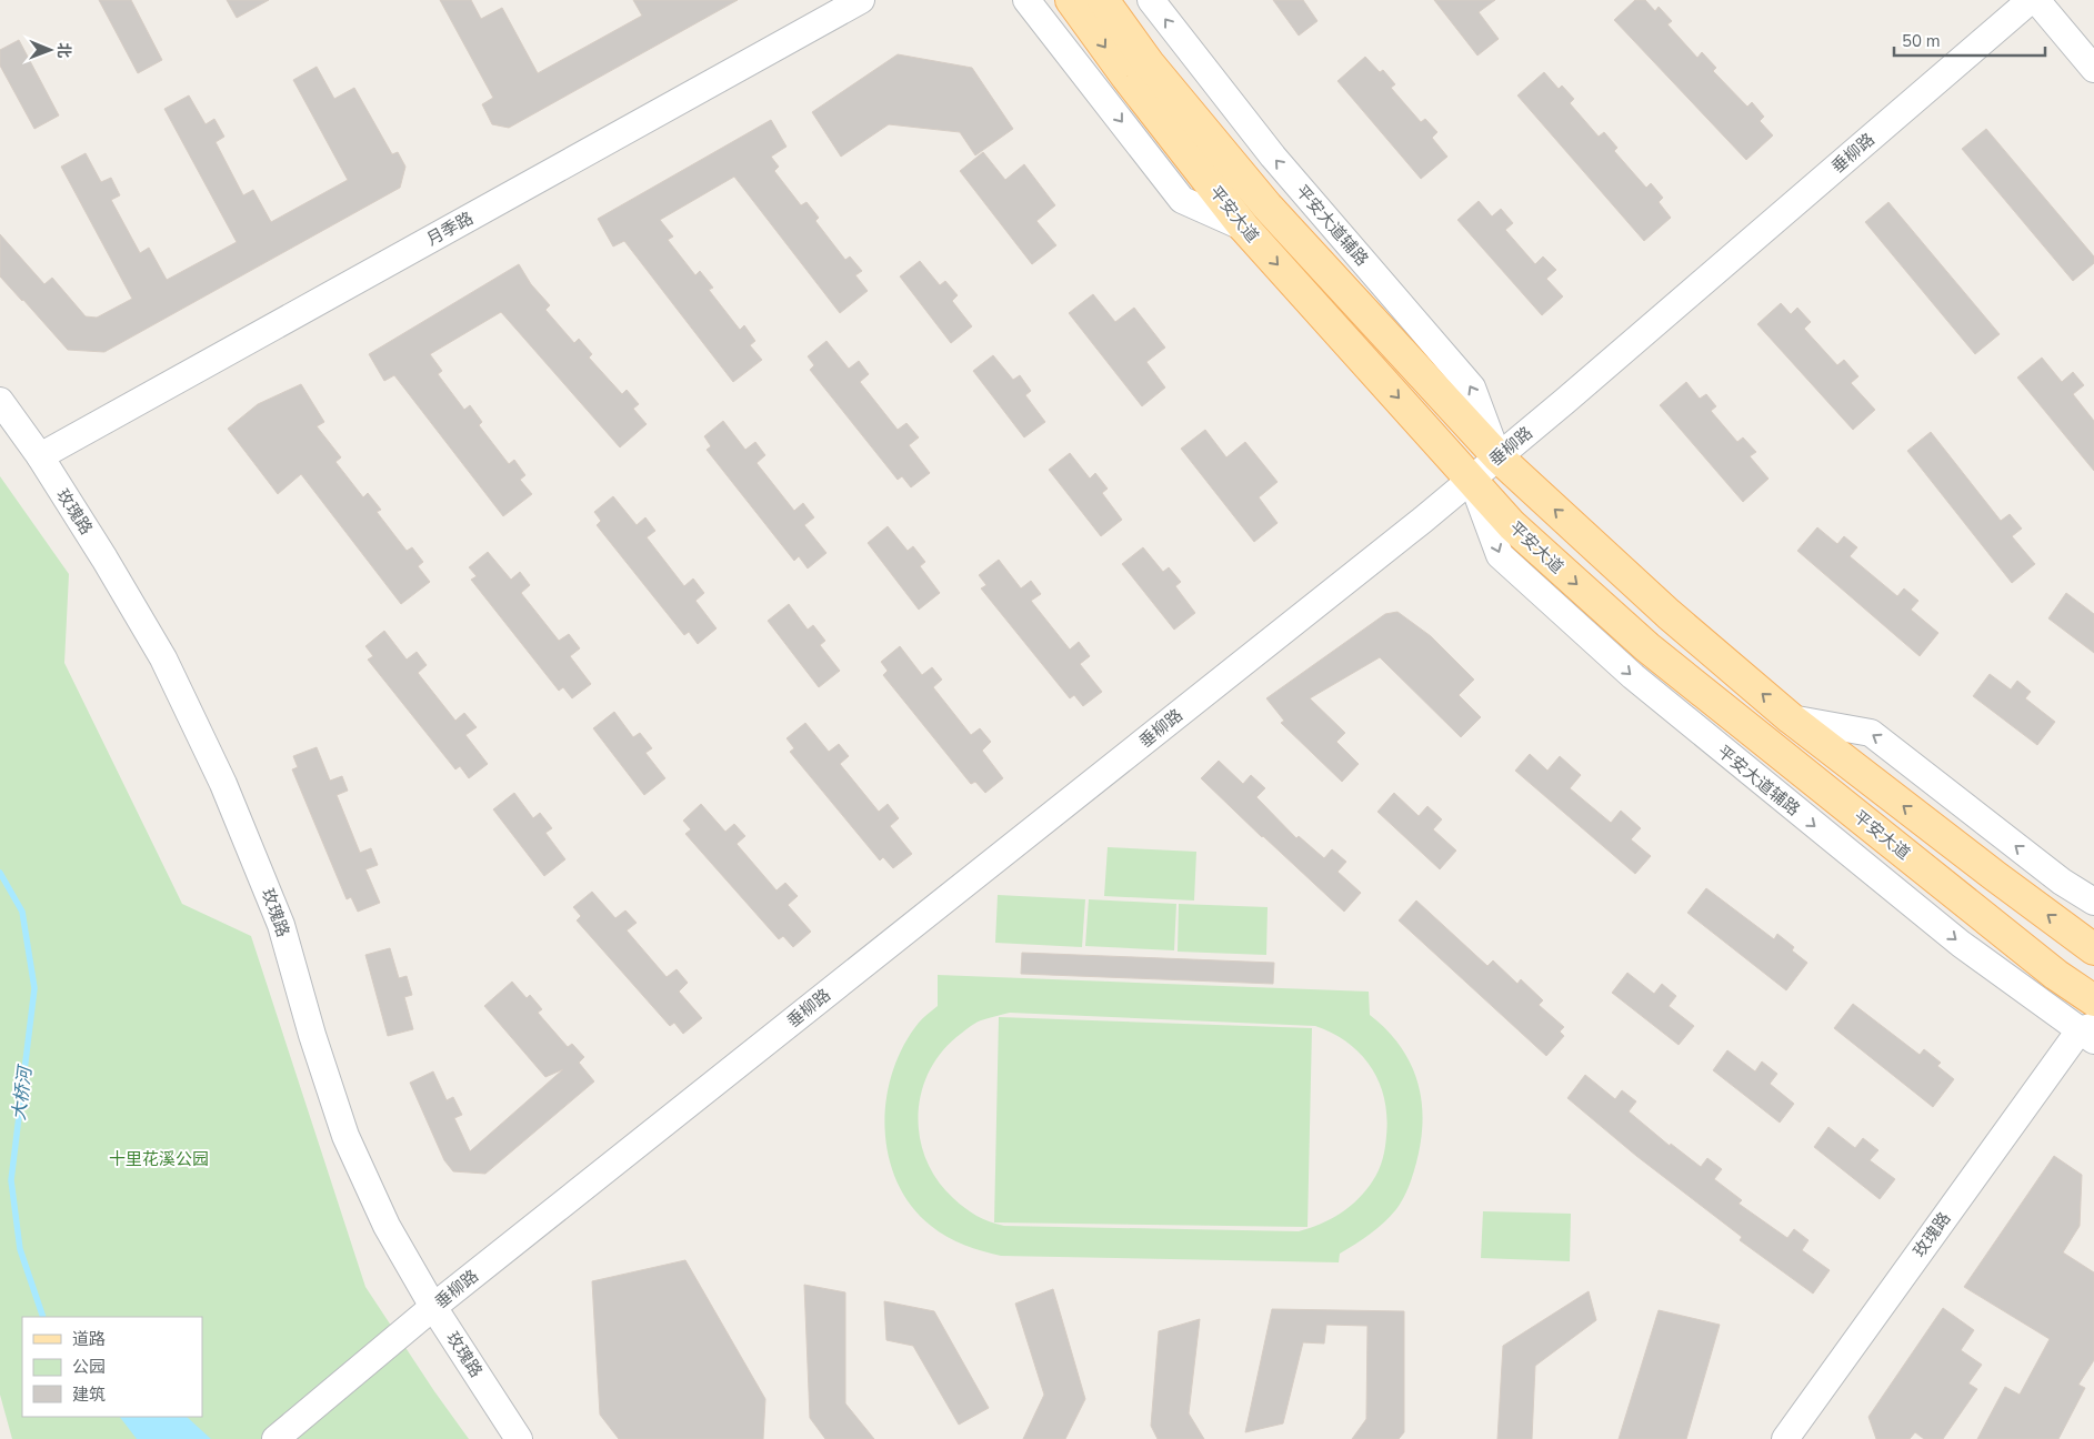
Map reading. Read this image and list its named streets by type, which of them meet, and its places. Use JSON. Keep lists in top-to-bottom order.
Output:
{
  "streets": {
    "main road": ["平安大道"],
    "street": [
      "垂柳路",
      "平安大道辅路",
      "月季路",
      "玫瑰路"
    ]
  },
  "crossings": [
    ["垂柳路", "平安大道"],
    ["垂柳路", "平安大道辅路"],
    ["垂柳路", "玫瑰路"],
    ["平安大道", "平安大道辅路"],
    ["平安大道辅路", "玫瑰路"],
    ["月季路", "玫瑰路"]
  ],
  "water": ["大桥河"],
  "parks": ["十里花溪公园"],
  "legend": ["道路", "公园", "建筑"],
  "scale_bar": "50 m",
  "north": "right"
}
